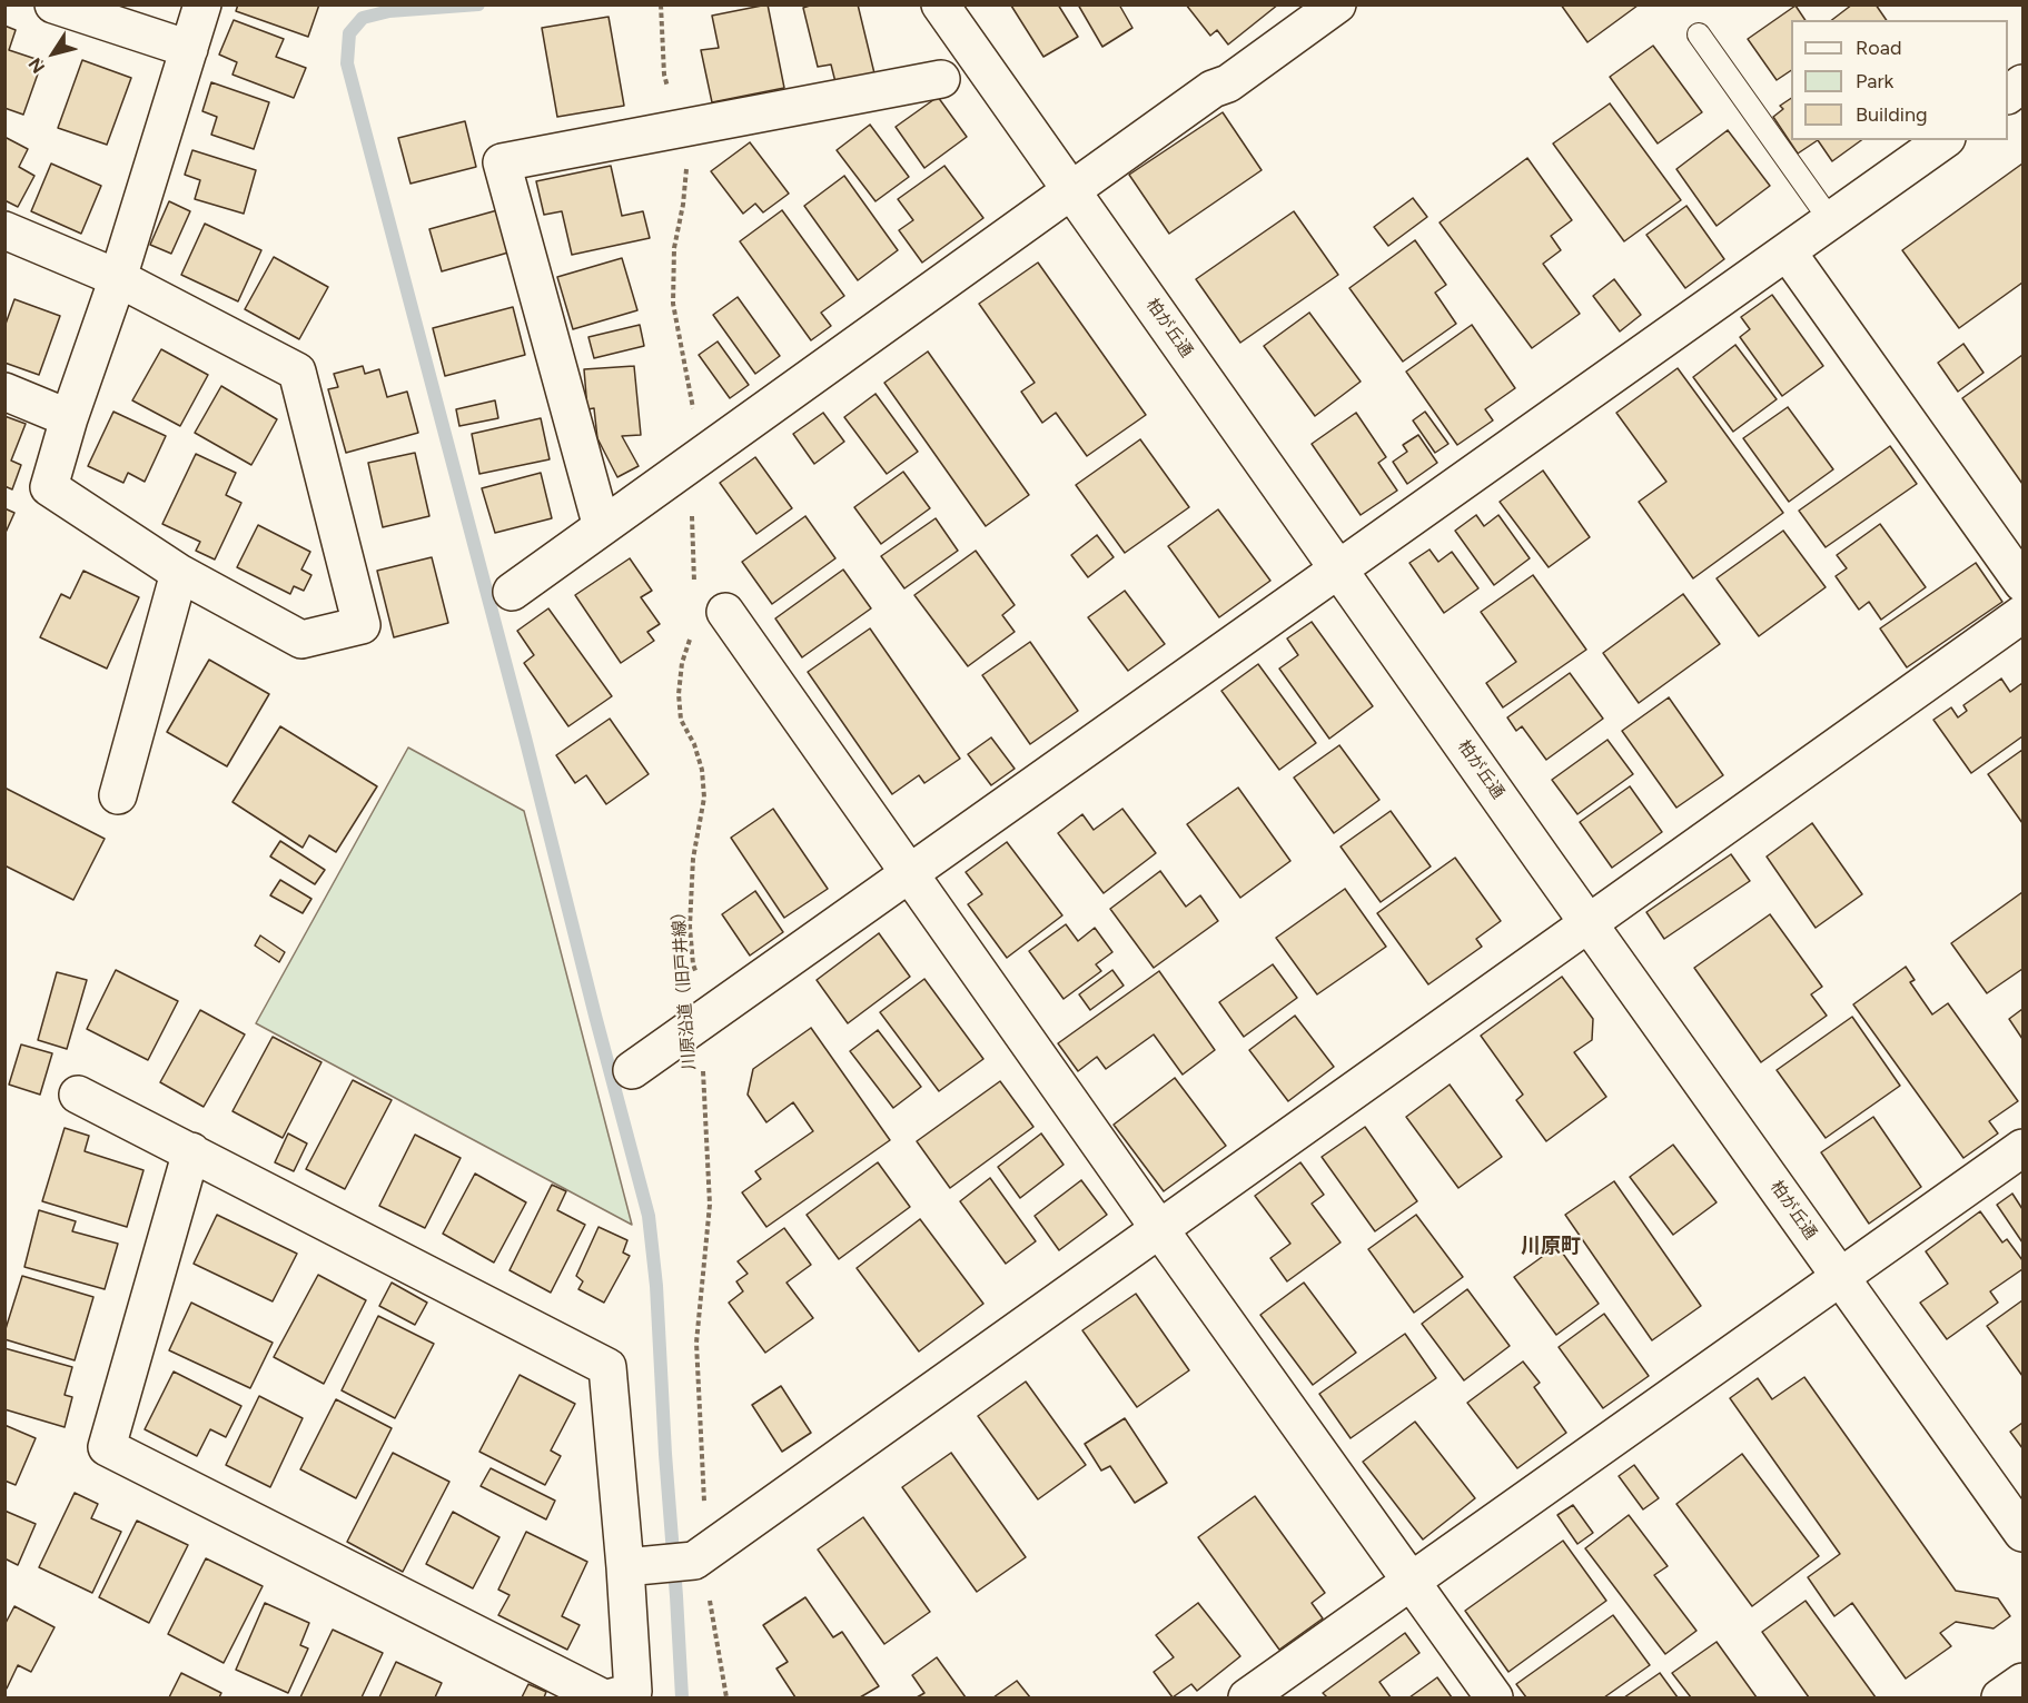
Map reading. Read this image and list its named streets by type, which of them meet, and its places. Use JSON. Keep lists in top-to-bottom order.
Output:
{
  "streets": {
    "street": ["柏が丘通"],
    "path": ["川原沿道（旧戸井線）"]
  },
  "districts": ["川原町"],
  "legend": ["Road", "Park", "Building"],
  "north": "bottom left"
}
